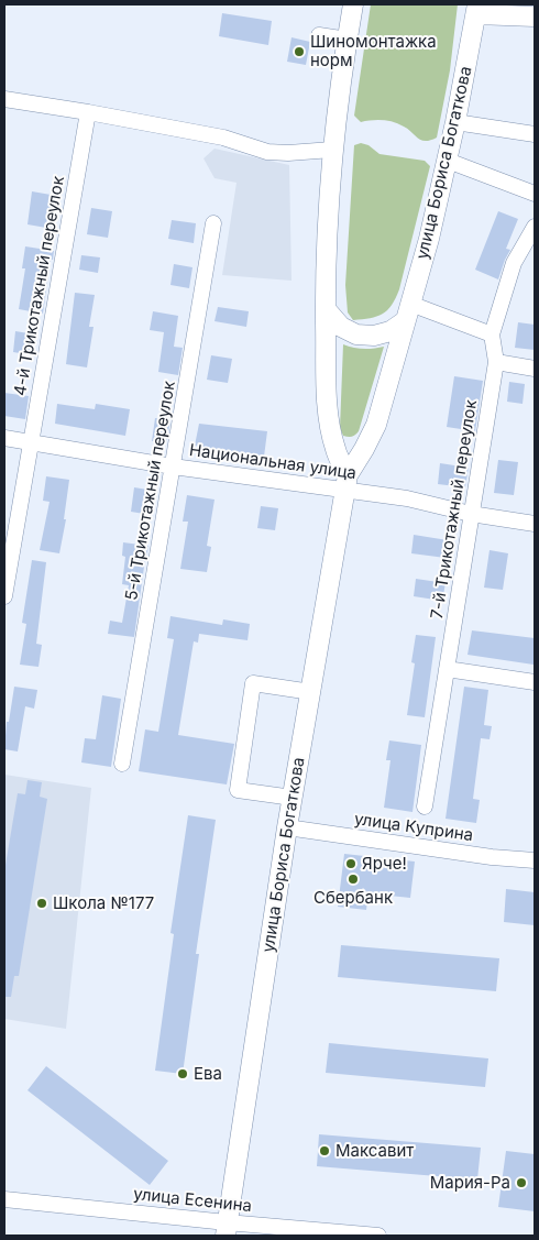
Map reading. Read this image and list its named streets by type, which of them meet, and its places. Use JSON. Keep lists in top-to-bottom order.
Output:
{
  "streets": {
    "main road": ["улица Бориса Богаткова"],
    "street": [
      "4-й Трикотажный переулок",
      "Национальная улица",
      "5-й Трикотажный переулок",
      "7-й Трикотажный переулок",
      "улица Куприна",
      "улица Есенина"
    ]
  },
  "crossings": [
    ["улица Бориса Богаткова", "Национальная улица"],
    ["улица Бориса Богаткова", "улица Куприна"],
    ["улица Бориса Богаткова", "улица Есенина"],
    ["4-й Трикотажный переулок", "Национальная улица"],
    ["Национальная улица", "5-й Трикотажный переулок"],
    ["Национальная улица", "7-й Трикотажный переулок"]
  ],
  "places": [
    "Шиномонтажка норм",
    "Ярче!",
    "Сбербанк",
    "Школа №177",
    "Ева",
    "Максавит",
    "Мария-Ра"
  ]
}
